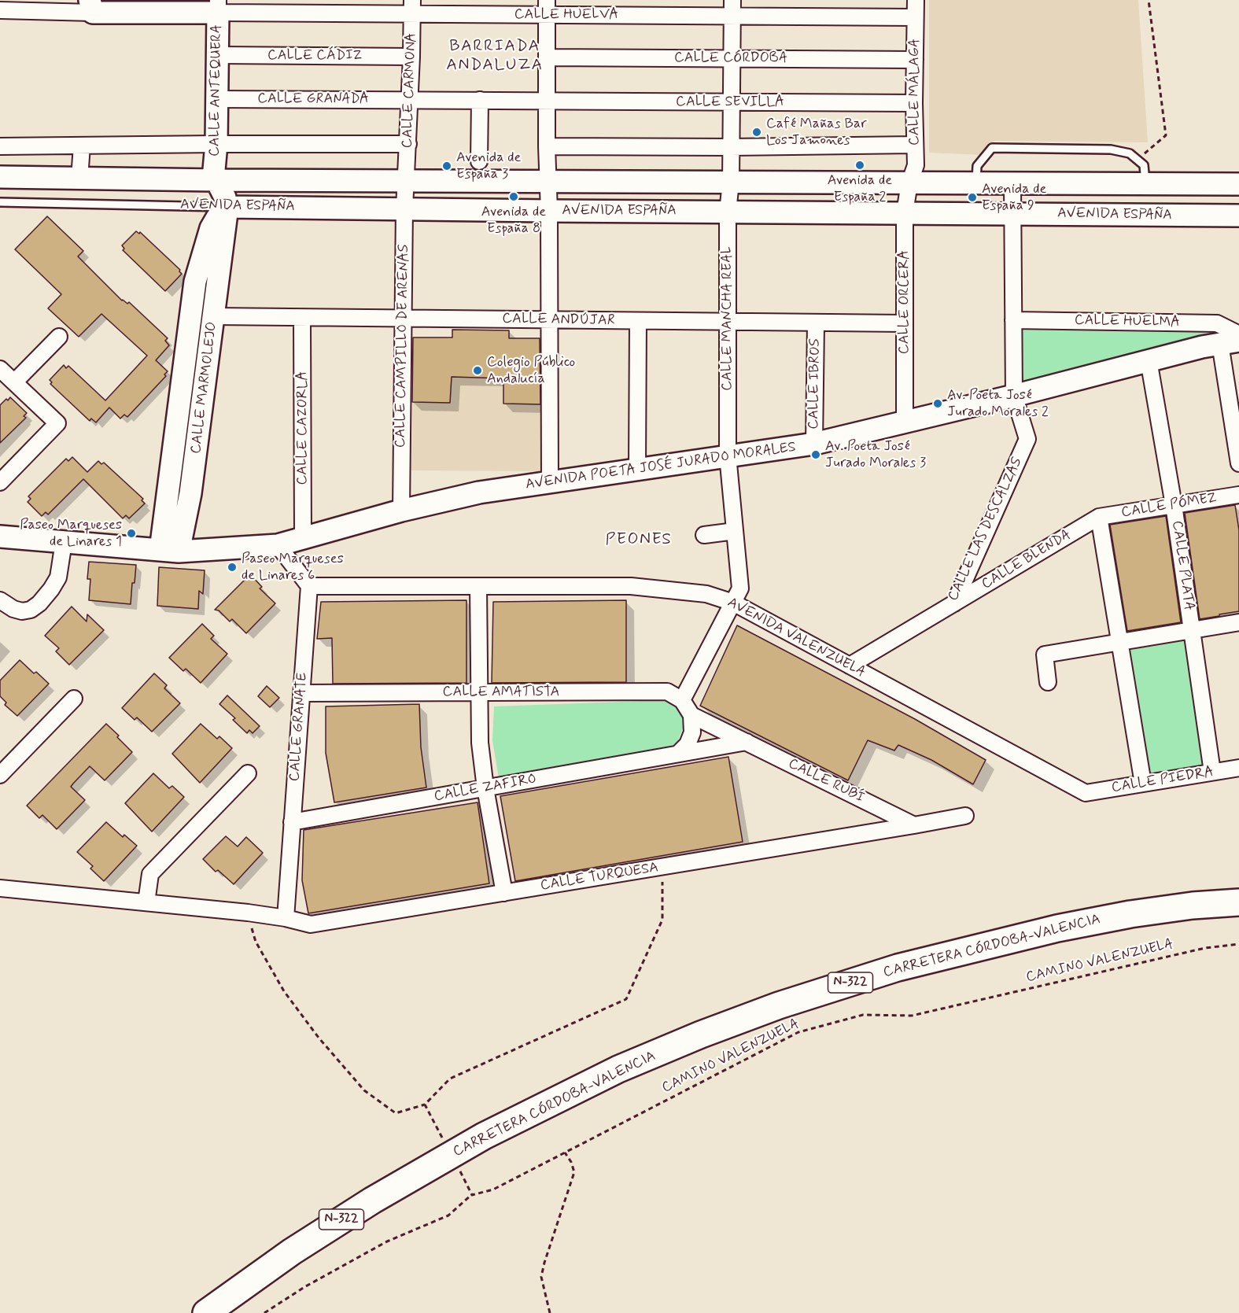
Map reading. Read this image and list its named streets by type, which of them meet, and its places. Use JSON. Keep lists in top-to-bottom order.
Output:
{
  "streets": {
    "highway": ["CARRETERA CÓRDOBA-VALENCIA", "N-322"],
    "main road": [
      "CALLE ANTEQUERA",
      "AVENIDA ESPAÑA",
      "CALLE MARMOLEJO",
      "AVENIDA POETA JOSÉ JURADO MORALES"
    ],
    "street": [
      "CALLE HUELVA",
      "CALLE CÁDIZ",
      "CALLE CÓRDOBA",
      "CALLE CARMONA",
      "CALLE MÁLAGA",
      "CALLE GRANADA",
      "CALLE SEVILLA",
      "CALLE ORCERA",
      "CALLE MANCHA REAL",
      "CALLE ANDÚJAR",
      "CALLE HUELMA",
      "CALLE CAMPILLO DE ARENAS",
      "CALLE IBROS",
      "CALLE CAZORLA",
      "CALLE PÓMEZ",
      "CALLE LAS DESCALZAS",
      "CALLE BLENDA",
      "CALLE PLATA",
      "AVENIDA VALENZUELA",
      "CALLE AMATISTA",
      "CALLE GRANATE",
      "CALLE PIEDRA",
      "CALLE RUBÍ",
      "CALLE ZAFIRO",
      "CALLE TURQUESA"
    ],
    "path": ["CAMINO VALENZUELA"]
  },
  "crossings": [
    ["CALLE HUELVA", "CALLE ANTEQUERA"],
    ["CALLE HUELVA", "CALLE CARMONA"],
    ["CALLE HUELVA", "CALLE MÁLAGA"],
    ["CALLE HUELVA", "CALLE MANCHA REAL"],
    ["CALLE CÁDIZ", "CALLE ANTEQUERA"],
    ["CALLE CÁDIZ", "CALLE CARMONA"],
    ["CALLE CÓRDOBA", "CALLE MÁLAGA"],
    ["CALLE CÓRDOBA", "CALLE MANCHA REAL"],
    ["CALLE ANTEQUERA", "CALLE GRANADA"],
    ["CALLE ANTEQUERA", "AVENIDA ESPAÑA"],
    ["CALLE ANTEQUERA", "CALLE MARMOLEJO"],
    ["CALLE CARMONA", "CALLE GRANADA"],
    ["CALLE CARMONA", "AVENIDA ESPAÑA"],
    ["CALLE CARMONA", "CALLE CAMPILLO DE ARENAS"],
    ["CALLE MÁLAGA", "CALLE SEVILLA"],
    ["CALLE MÁLAGA", "AVENIDA ESPAÑA"],
    ["CALLE MÁLAGA", "CALLE ORCERA"],
    ["CALLE GRANADA", "CALLE SEVILLA"],
    ["CALLE SEVILLA", "CALLE MANCHA REAL"],
    ["AVENIDA ESPAÑA", "CALLE ORCERA"],
    ["AVENIDA ESPAÑA", "CALLE MANCHA REAL"],
    ["AVENIDA ESPAÑA", "CALLE CAMPILLO DE ARENAS"],
    ["AVENIDA ESPAÑA", "CALLE MARMOLEJO"],
    ["AVENIDA ESPAÑA", "CALLE LAS DESCALZAS"],
    ["CALLE ORCERA", "CALLE ANDÚJAR"],
    ["CALLE ORCERA", "AVENIDA POETA JOSÉ JURADO MORALES"],
    ["CALLE MANCHA REAL", "CALLE ANDÚJAR"],
    ["CALLE MANCHA REAL", "AVENIDA POETA JOSÉ JURADO MORALES"],
    ["CALLE MANCHA REAL", "AVENIDA VALENZUELA"],
    ["CALLE MANCHA REAL", "CALLE AMATISTA"],
    ["CALLE ANDÚJAR", "CALLE CAMPILLO DE ARENAS"],
    ["CALLE ANDÚJAR", "CALLE IBROS"],
    ["CALLE ANDÚJAR", "CALLE MARMOLEJO"],
    ["CALLE ANDÚJAR", "CALLE CAZORLA"],
    ["CALLE HUELMA", "CALLE LAS DESCALZAS"],
    ["CALLE CAMPILLO DE ARENAS", "AVENIDA POETA JOSÉ JURADO MORALES"],
    ["CALLE IBROS", "AVENIDA POETA JOSÉ JURADO MORALES"],
    ["CALLE MARMOLEJO", "AVENIDA POETA JOSÉ JURADO MORALES"],
    ["CALLE CAZORLA", "AVENIDA POETA JOSÉ JURADO MORALES"],
    ["AVENIDA POETA JOSÉ JURADO MORALES", "CALLE LAS DESCALZAS"],
    ["AVENIDA POETA JOSÉ JURADO MORALES", "CALLE PLATA"],
    ["CALLE PÓMEZ", "CALLE BLENDA"],
    ["CALLE PÓMEZ", "CALLE PLATA"],
    ["CALLE LAS DESCALZAS", "CALLE BLENDA"],
    ["CALLE LAS DESCALZAS", "AVENIDA VALENZUELA"],
    ["CALLE PLATA", "CALLE PIEDRA"],
    ["AVENIDA VALENZUELA", "CALLE GRANATE"],
    ["AVENIDA VALENZUELA", "CALLE PIEDRA"],
    ["CALLE AMATISTA", "CALLE GRANATE"],
    ["CALLE GRANATE", "CALLE ZAFIRO"],
    ["CALLE GRANATE", "CALLE TURQUESA"],
    ["CALLE RUBÍ", "CALLE ZAFIRO"],
    ["CALLE RUBÍ", "CALLE TURQUESA"]
  ],
  "districts": ["BARRIADA ANDALUZA", "PEONES"],
  "places": [
    "Café Mañas Bar Los Jamones",
    "Avenida de España 2",
    "Avenida de España 3",
    "Avenida de España 8",
    "Avenida de España 9",
    "Colegio Público Andalucía",
    "Av. Poeta José Jurado Morales 2",
    "Av. Poeta José Jurado Morales 3",
    "Paseo Marqueses de Linares 1",
    "Paseo Marqueses de Linares 6"
  ]
}
